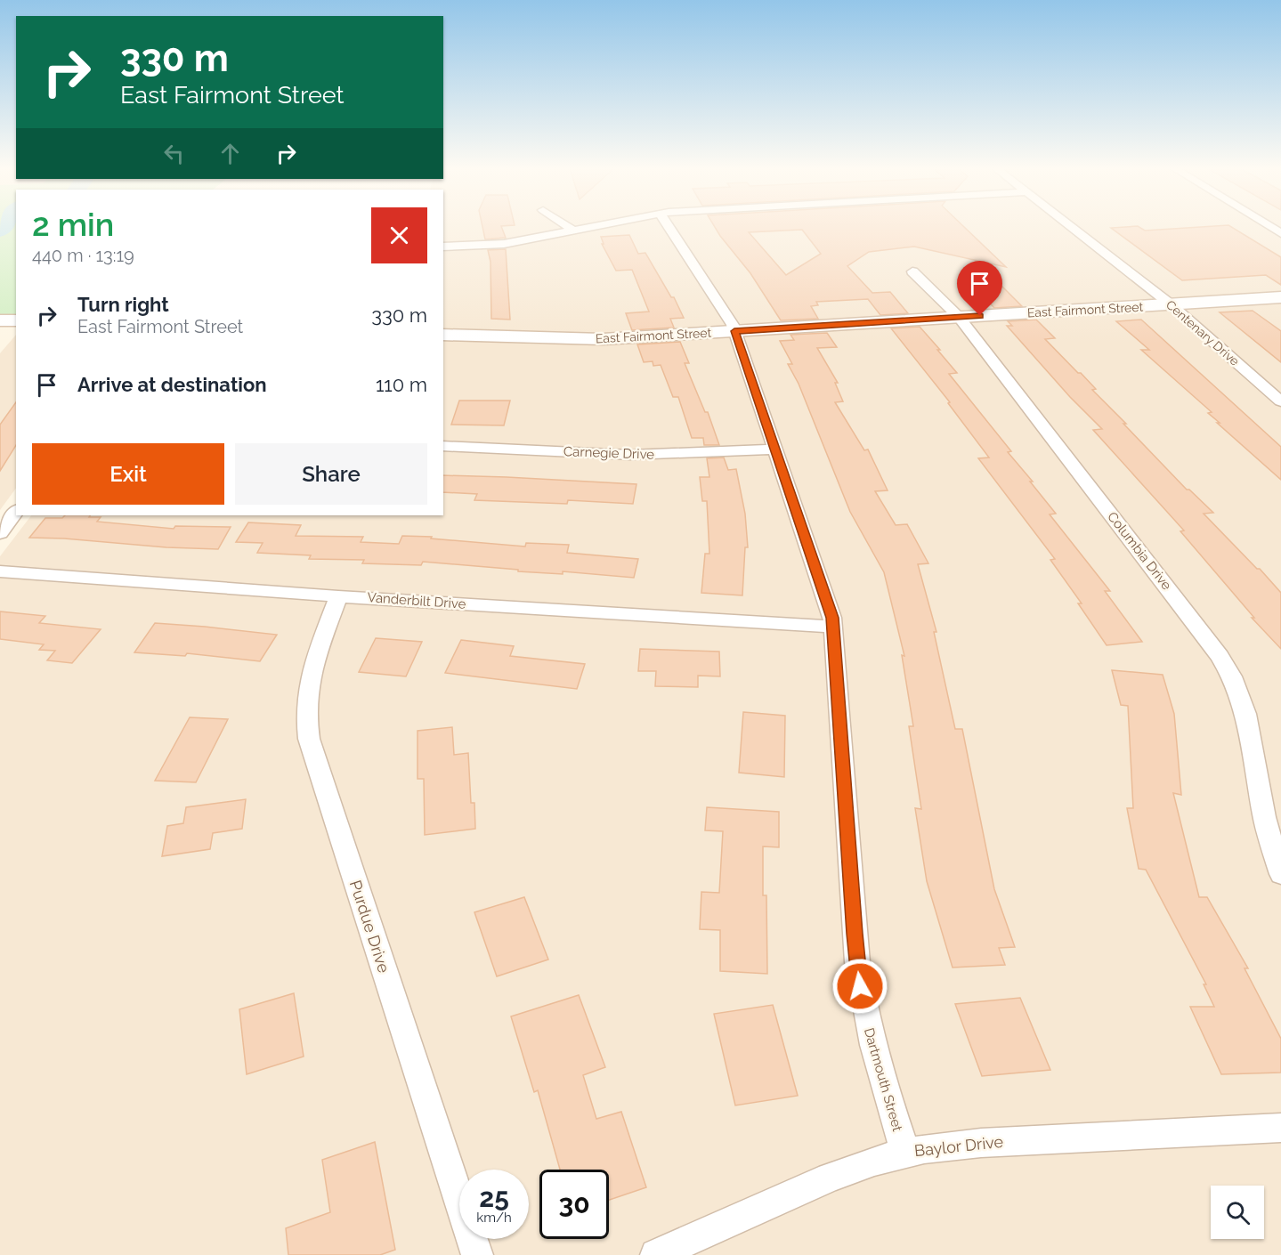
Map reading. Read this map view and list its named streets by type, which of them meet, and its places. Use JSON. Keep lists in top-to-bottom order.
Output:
{
  "streets": {
    "street": [
      "East Fairmont Street",
      "Centenary Drive",
      "Carnegie Drive",
      "Columbia Drive",
      "Vanderbilt Drive",
      "Purdue Drive",
      "Dartmouth Street",
      "Baylor Drive"
    ]
  },
  "crossings": [
    ["East Fairmont Street", "Centenary Drive"],
    ["East Fairmont Street", "Columbia Drive"],
    ["East Fairmont Street", "Dartmouth Street"],
    ["Carnegie Drive", "Dartmouth Street"],
    ["Vanderbilt Drive", "Purdue Drive"],
    ["Vanderbilt Drive", "Dartmouth Street"],
    ["Dartmouth Street", "Baylor Drive"]
  ],
  "page": {
    "turn": ["330 m", "East Fairmont Street"],
    "heading": ["2 min", "440 m · 13:19"],
    "list": [
      {
        "name": "Turn right",
        "note": "East Fairmont Street",
        "value": "330 m"
      },
      {
        "name": "Arrive at destination",
        "value": "110 m"
      }
    ],
    "buttons": ["Exit", "Share"],
    "speed": "25 km/h",
    "limit": "30"
  }
}
